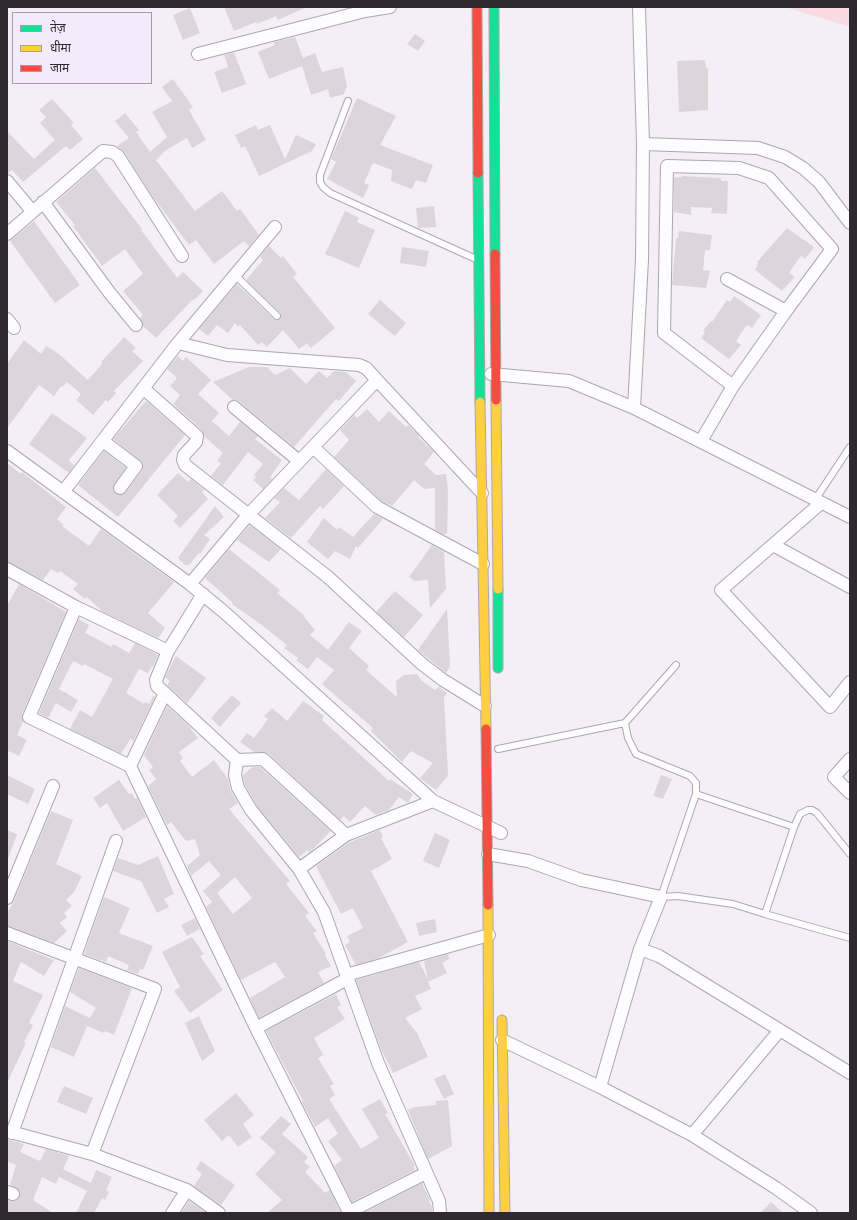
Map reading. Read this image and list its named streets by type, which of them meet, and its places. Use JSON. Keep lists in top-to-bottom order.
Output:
{
  "legend": ["तेज़", "धीमा", "जाम"]
}
